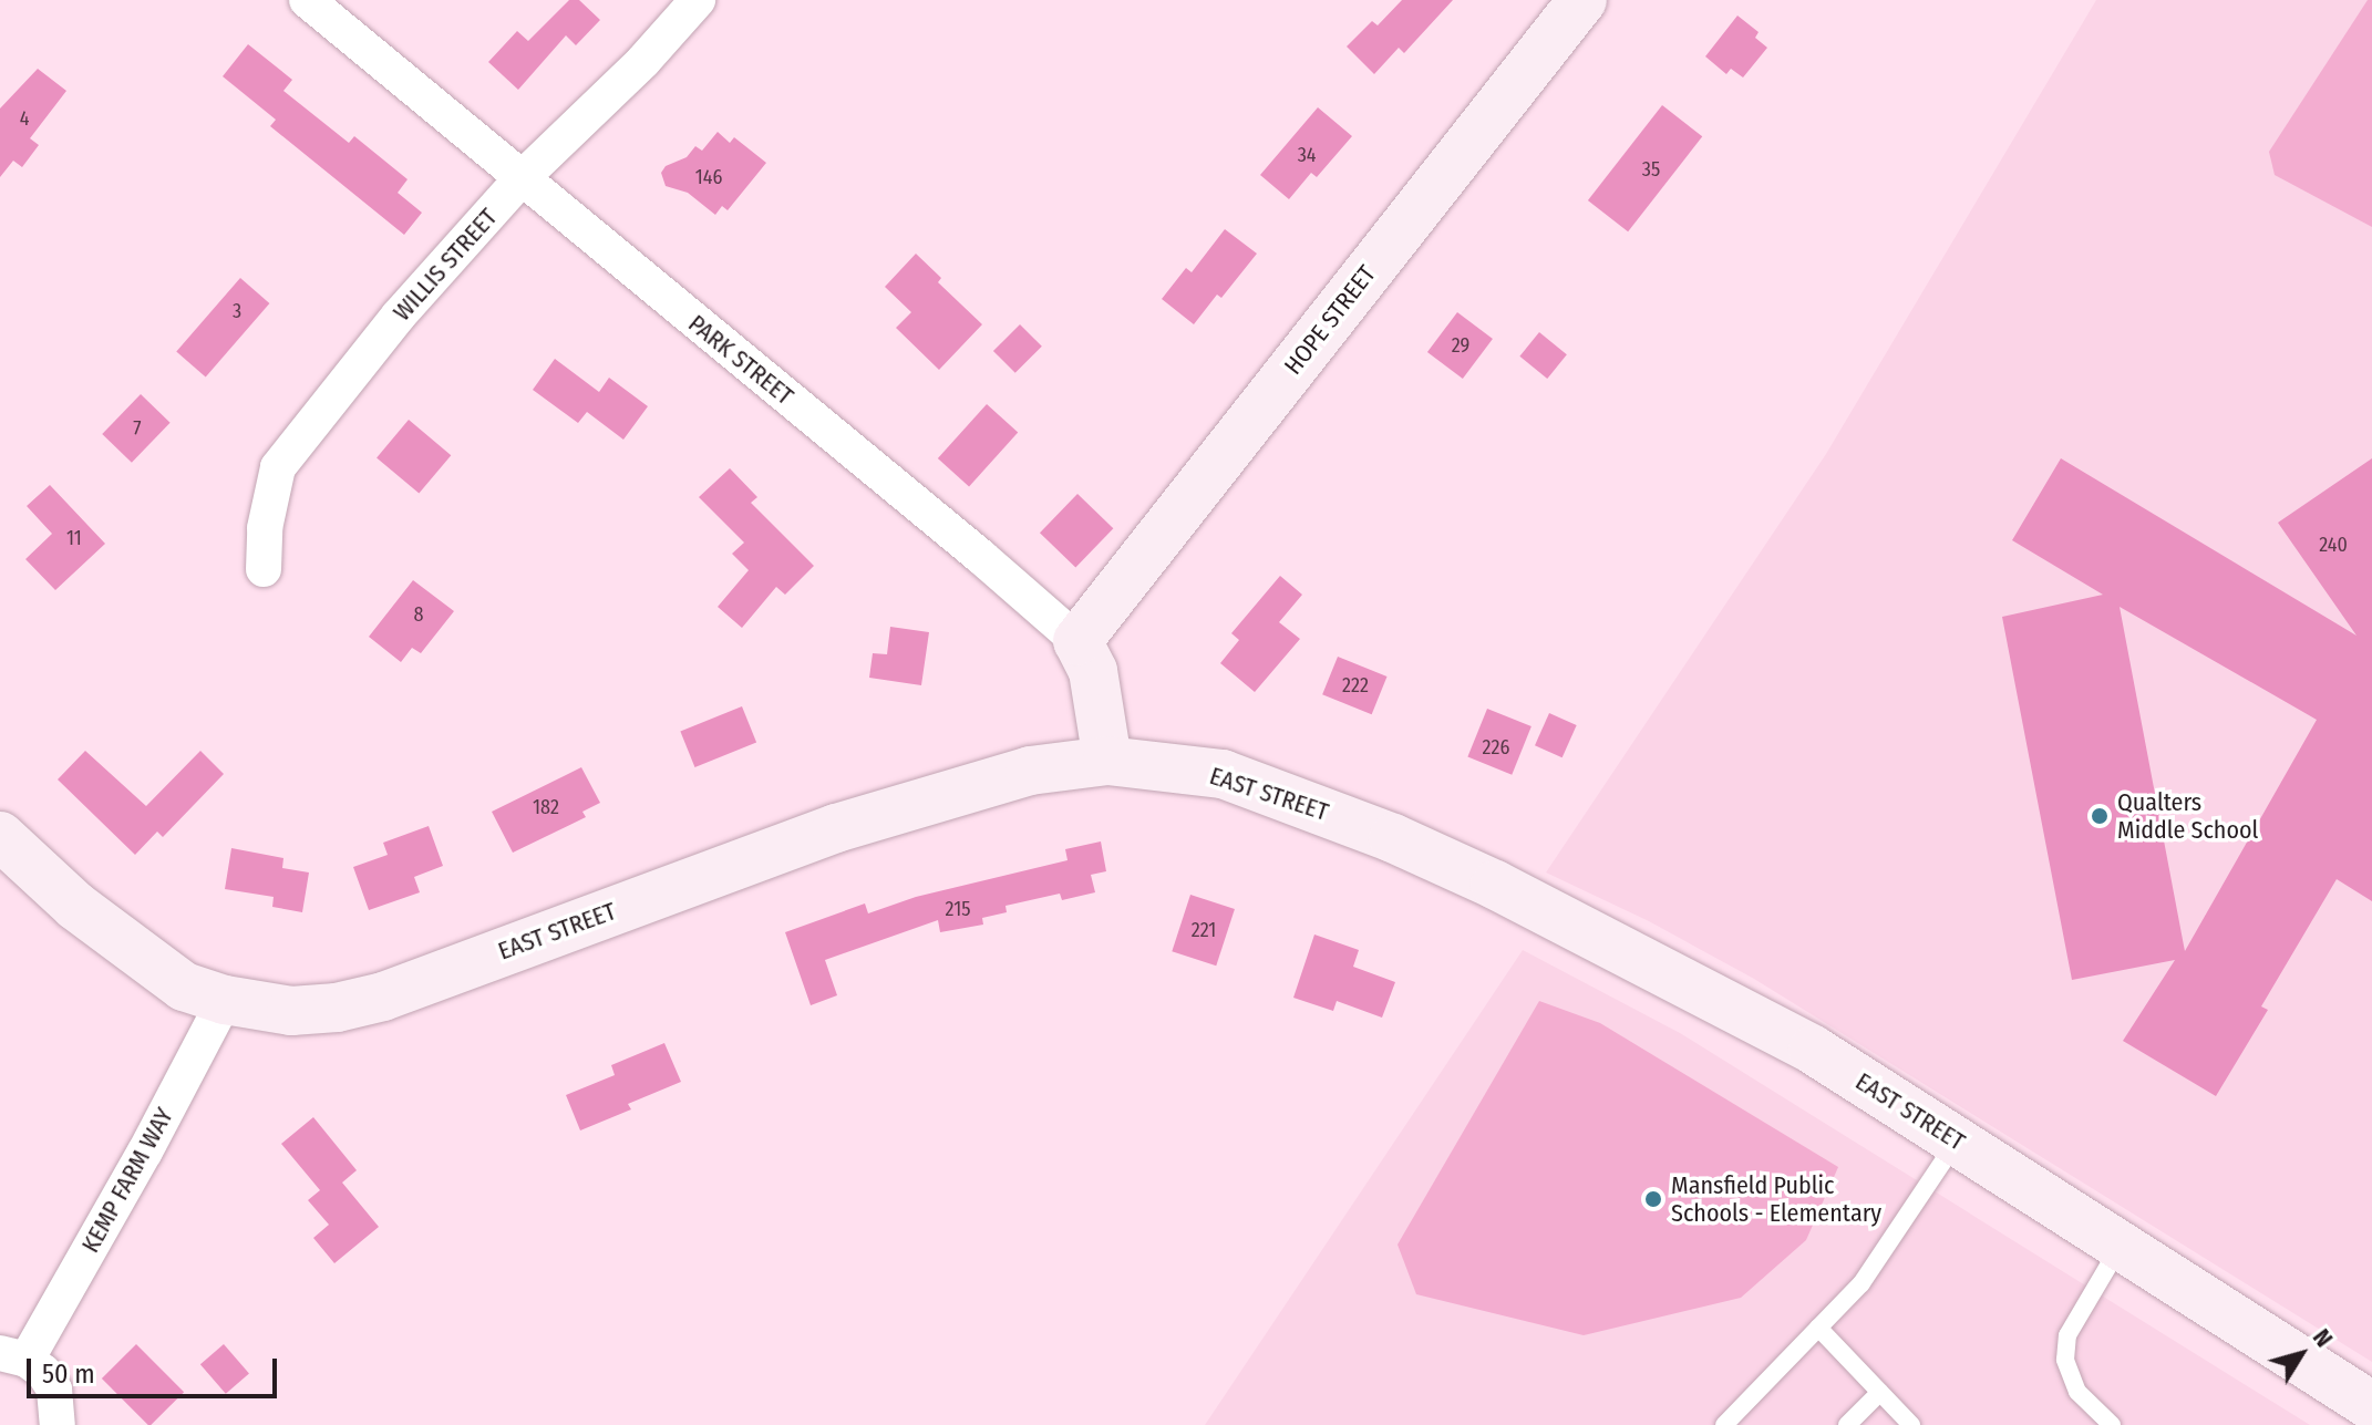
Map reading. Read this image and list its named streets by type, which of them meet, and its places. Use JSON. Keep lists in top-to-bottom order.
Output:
{
  "streets": {
    "main road": ["HOPE STREET", "PARK STREET", "EAST STREET"],
    "street": ["WILLIS STREET", "KEMP FARM WAY"]
  },
  "crossings": [
    ["WILLIS STREET", "PARK STREET"],
    ["HOPE STREET", "PARK STREET"],
    ["PARK STREET", "EAST STREET"],
    ["EAST STREET", "KEMP FARM WAY"]
  ],
  "places": ["Qualters Middle School", "Mansfield Public Schools - Elementary"],
  "house_numbers": [
    "4",
    "34",
    "35",
    "146",
    "3",
    "29",
    "7",
    "11",
    "240",
    "8",
    "222",
    "226",
    "182",
    "215",
    "221"
  ],
  "scale_bar": "50 m",
  "north": "top right"
}
